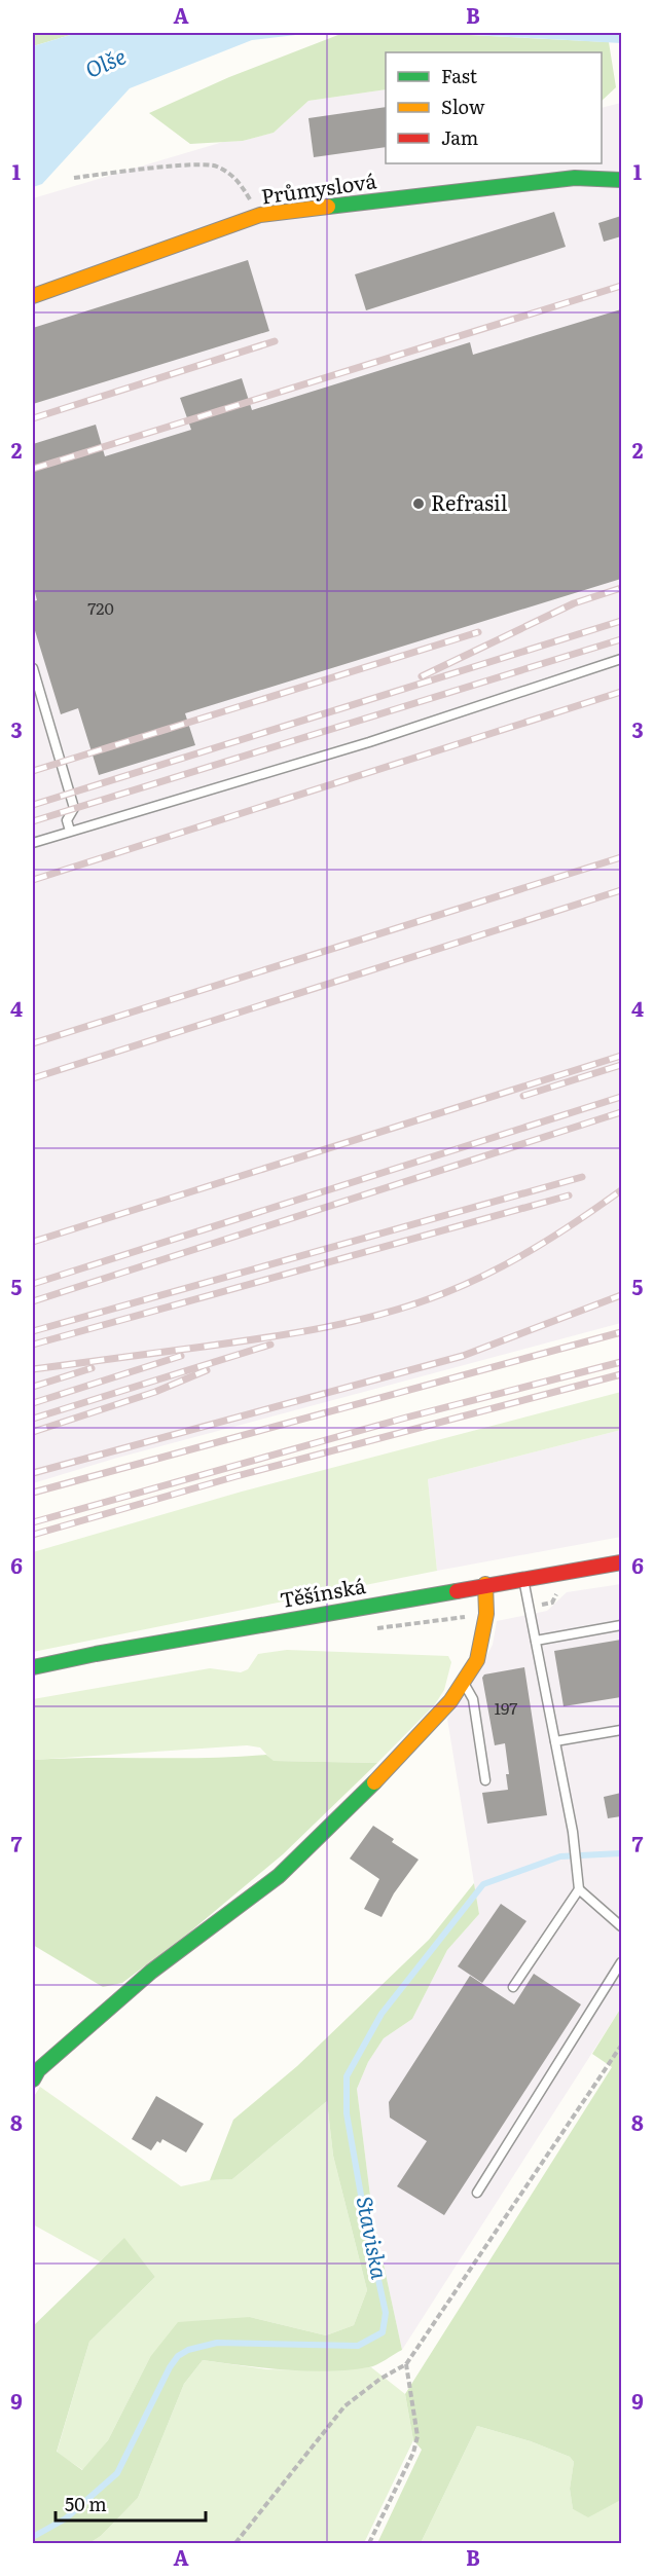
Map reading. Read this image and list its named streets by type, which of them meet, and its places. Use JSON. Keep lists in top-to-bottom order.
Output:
{
  "streets": {
    "street": ["Průmyslová", "Těšínská"]
  },
  "water": ["Olše", "Staviska"],
  "places": ["Refrasil"],
  "house_numbers": ["720", "197"],
  "legend": ["Fast", "Slow", "Jam"],
  "scale_bar": "50 m",
  "grid": {
    "columns": ["A", "B"],
    "rows": [
      "1",
      "2",
      "3",
      "4",
      "5",
      "6",
      "7",
      "8",
      "9"
    ]
  }
}
